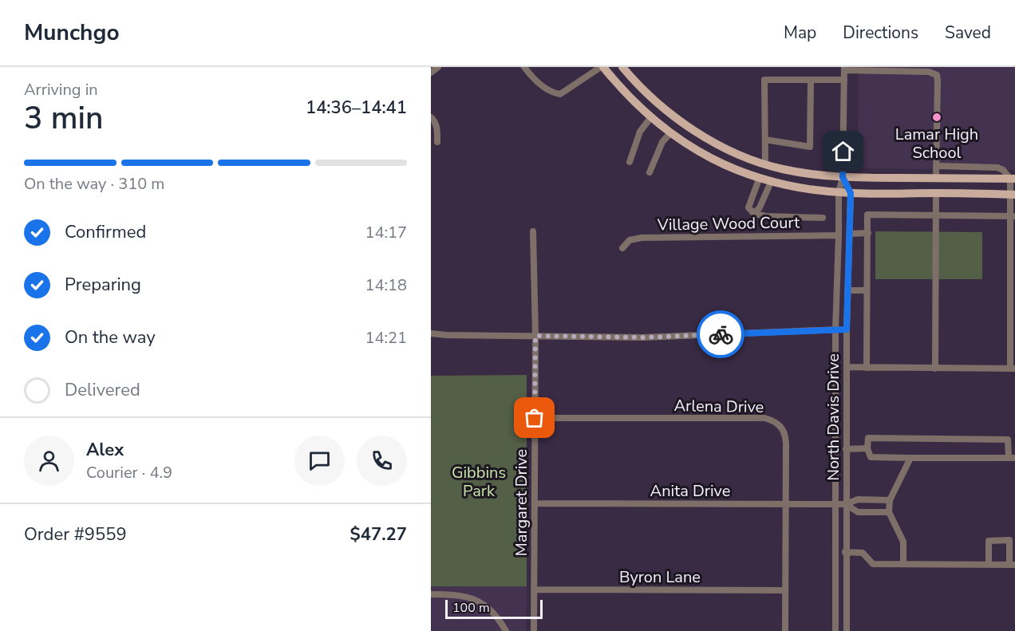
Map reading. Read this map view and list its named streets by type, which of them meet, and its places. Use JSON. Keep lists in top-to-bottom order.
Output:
{
  "streets": {
    "street": [
      "Village Wood Court",
      "Arlena Drive",
      "North Davis Drive",
      "Anita Drive",
      "Margaret Drive",
      "Byron Lane"
    ]
  },
  "crossings": [
    ["Village Wood Court", "North Davis Drive"],
    ["Arlena Drive", "Anita Drive"],
    ["Arlena Drive", "Margaret Drive"],
    ["Arlena Drive", "Byron Lane"],
    ["North Davis Drive", "Anita Drive"],
    ["Anita Drive", "Margaret Drive"],
    ["Margaret Drive", "Byron Lane"]
  ],
  "parks": ["Gibbins Park"],
  "places": ["Lamar High School"],
  "scale_bar": "100 m",
  "page": {
    "header": "Munchgo",
    "nav": ["Map", "Directions", "Saved"],
    "heading": ["3 min", "Arriving in", "14:36–14:41"],
    "panel": [
      "Alex",
      "Courier · 4.9",
      "Order #9559",
      "$47.27"
    ],
    "bar": "On the way · 310 m",
    "list": [
      ["Confirmed", "14:17"],
      ["Preparing", "14:18"],
      ["On the way", "14:21"],
      "Delivered"
    ],
    "scale": "100 m"
  }
}
